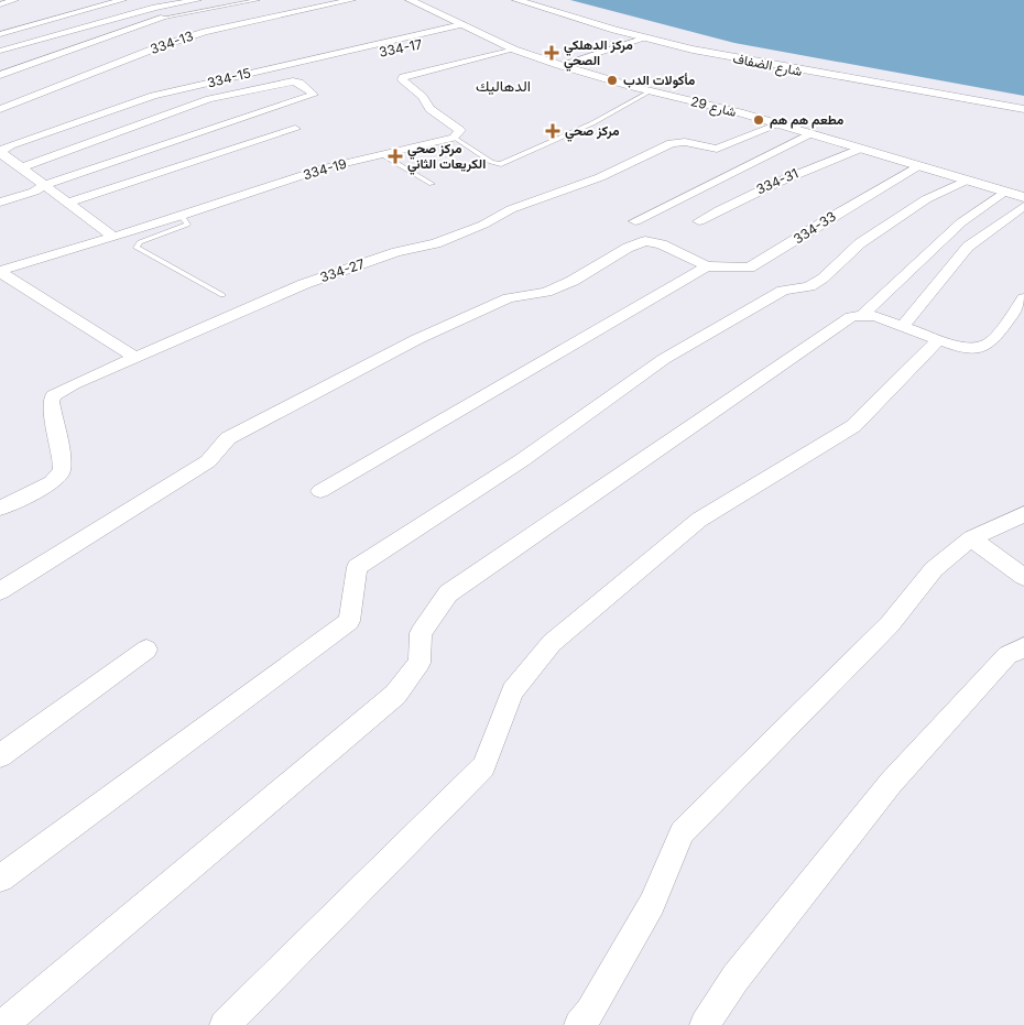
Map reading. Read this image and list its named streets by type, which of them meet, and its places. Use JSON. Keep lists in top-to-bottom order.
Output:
{
  "streets": {
    "street": [
      "334-13",
      "334-17",
      "شارع الضفاف",
      "334-15",
      "شارع 29",
      "334-19",
      "334-31",
      "334-33",
      "334-27"
    ]
  },
  "crossings": [
    ["334-15", "شارع 29"],
    ["شارع 29", "334-31"],
    ["شارع 29", "334-33"],
    ["شارع 29", "334-27"]
  ],
  "districts": ["الدهاليك"],
  "places": {
    "health": ["مركز الدهلكي الصحي", "مركز صحي", "مركز صحي الكريعات الثاني"],
    "other": ["مأكولات الدب", "مطعم هم هم"]
  }
}
